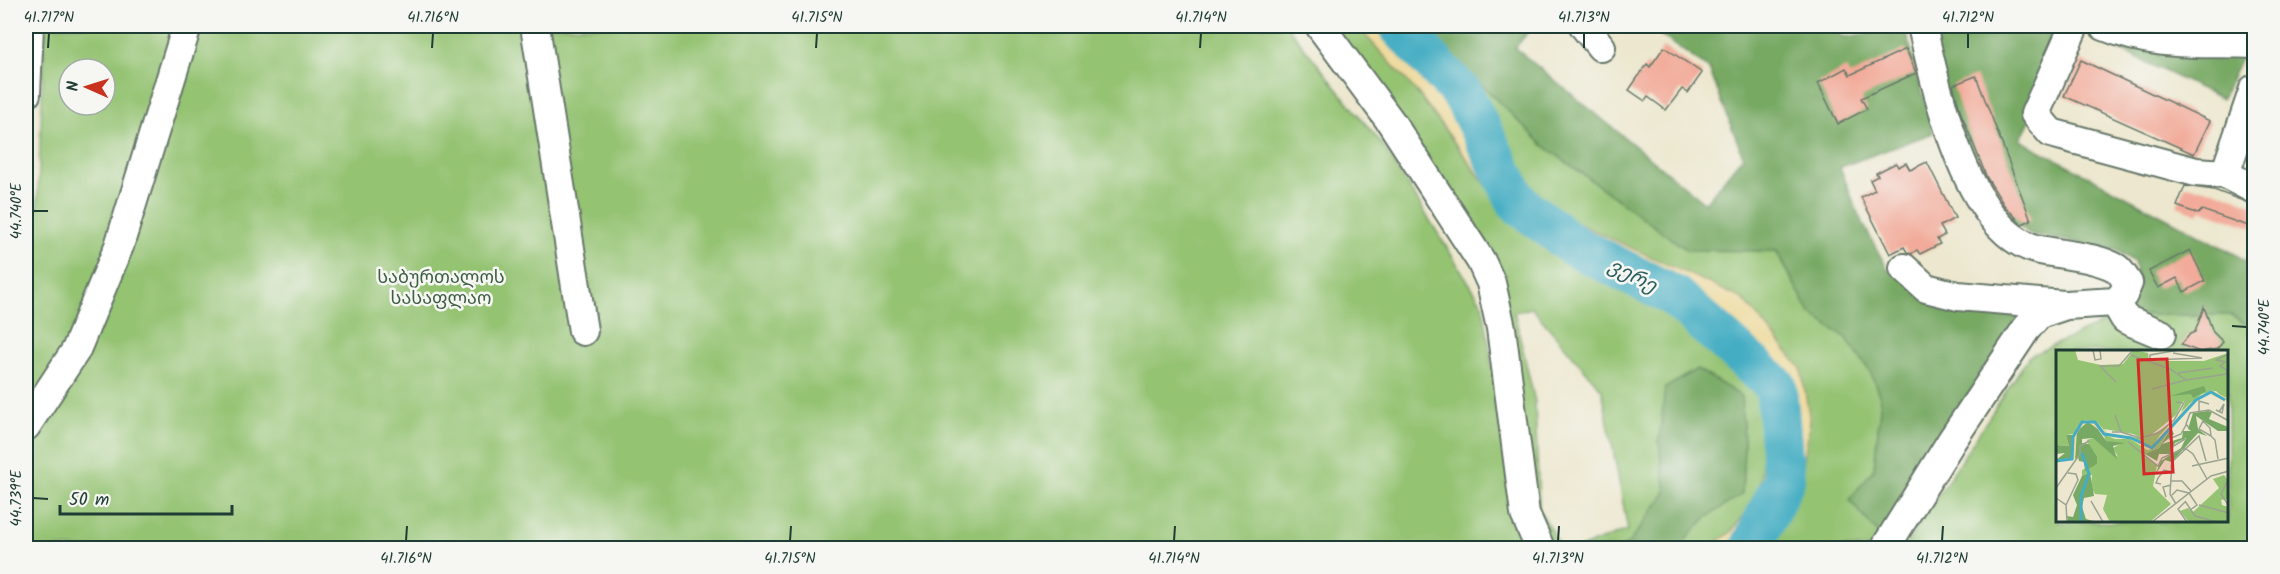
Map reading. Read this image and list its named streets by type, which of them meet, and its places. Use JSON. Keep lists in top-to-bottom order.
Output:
{
  "water": ["ვერე"],
  "parks": ["საბურთალოს სასაფლაო"],
  "scale_bar": "50 m",
  "north": "left",
  "coordinates": [
    "41.717°N",
    "41.716°N",
    "41.715°N",
    "41.714°N",
    "41.713°N",
    "41.712°N",
    "44.740°E",
    "44.739°E"
  ]
}
